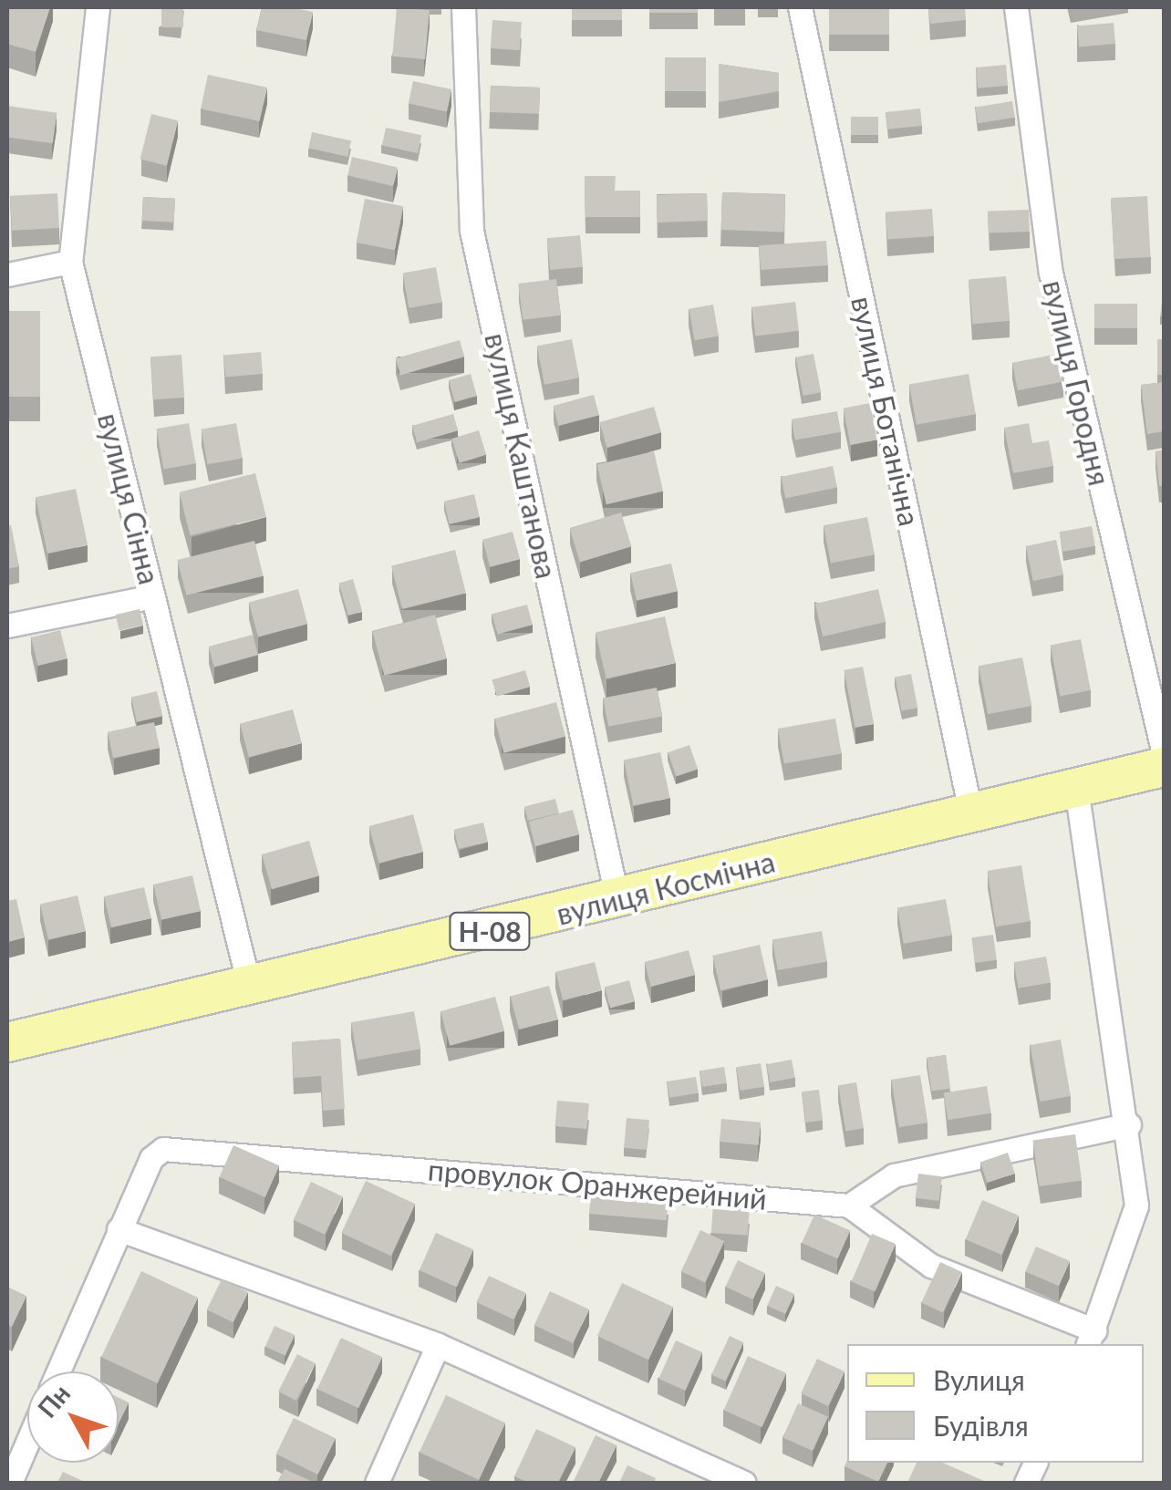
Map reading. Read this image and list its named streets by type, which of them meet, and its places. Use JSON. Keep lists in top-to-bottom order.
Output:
{
  "streets": {
    "main road": ["вулиця Космічна", "Н-08"],
    "street": [
      "вулиця Городня",
      "вулиця Ботанічна",
      "вулиця Каштанова",
      "вулиця Сінна",
      "провулок Оранжерейний"
    ]
  },
  "crossings": [
    ["вулиця Ботанічна", "вулиця Космічна"],
    ["вулиця Каштанова", "вулиця Космічна"],
    ["вулиця Сінна", "вулиця Космічна"]
  ],
  "legend": ["Вулиця", "Будівля"],
  "north": "top left"
}
